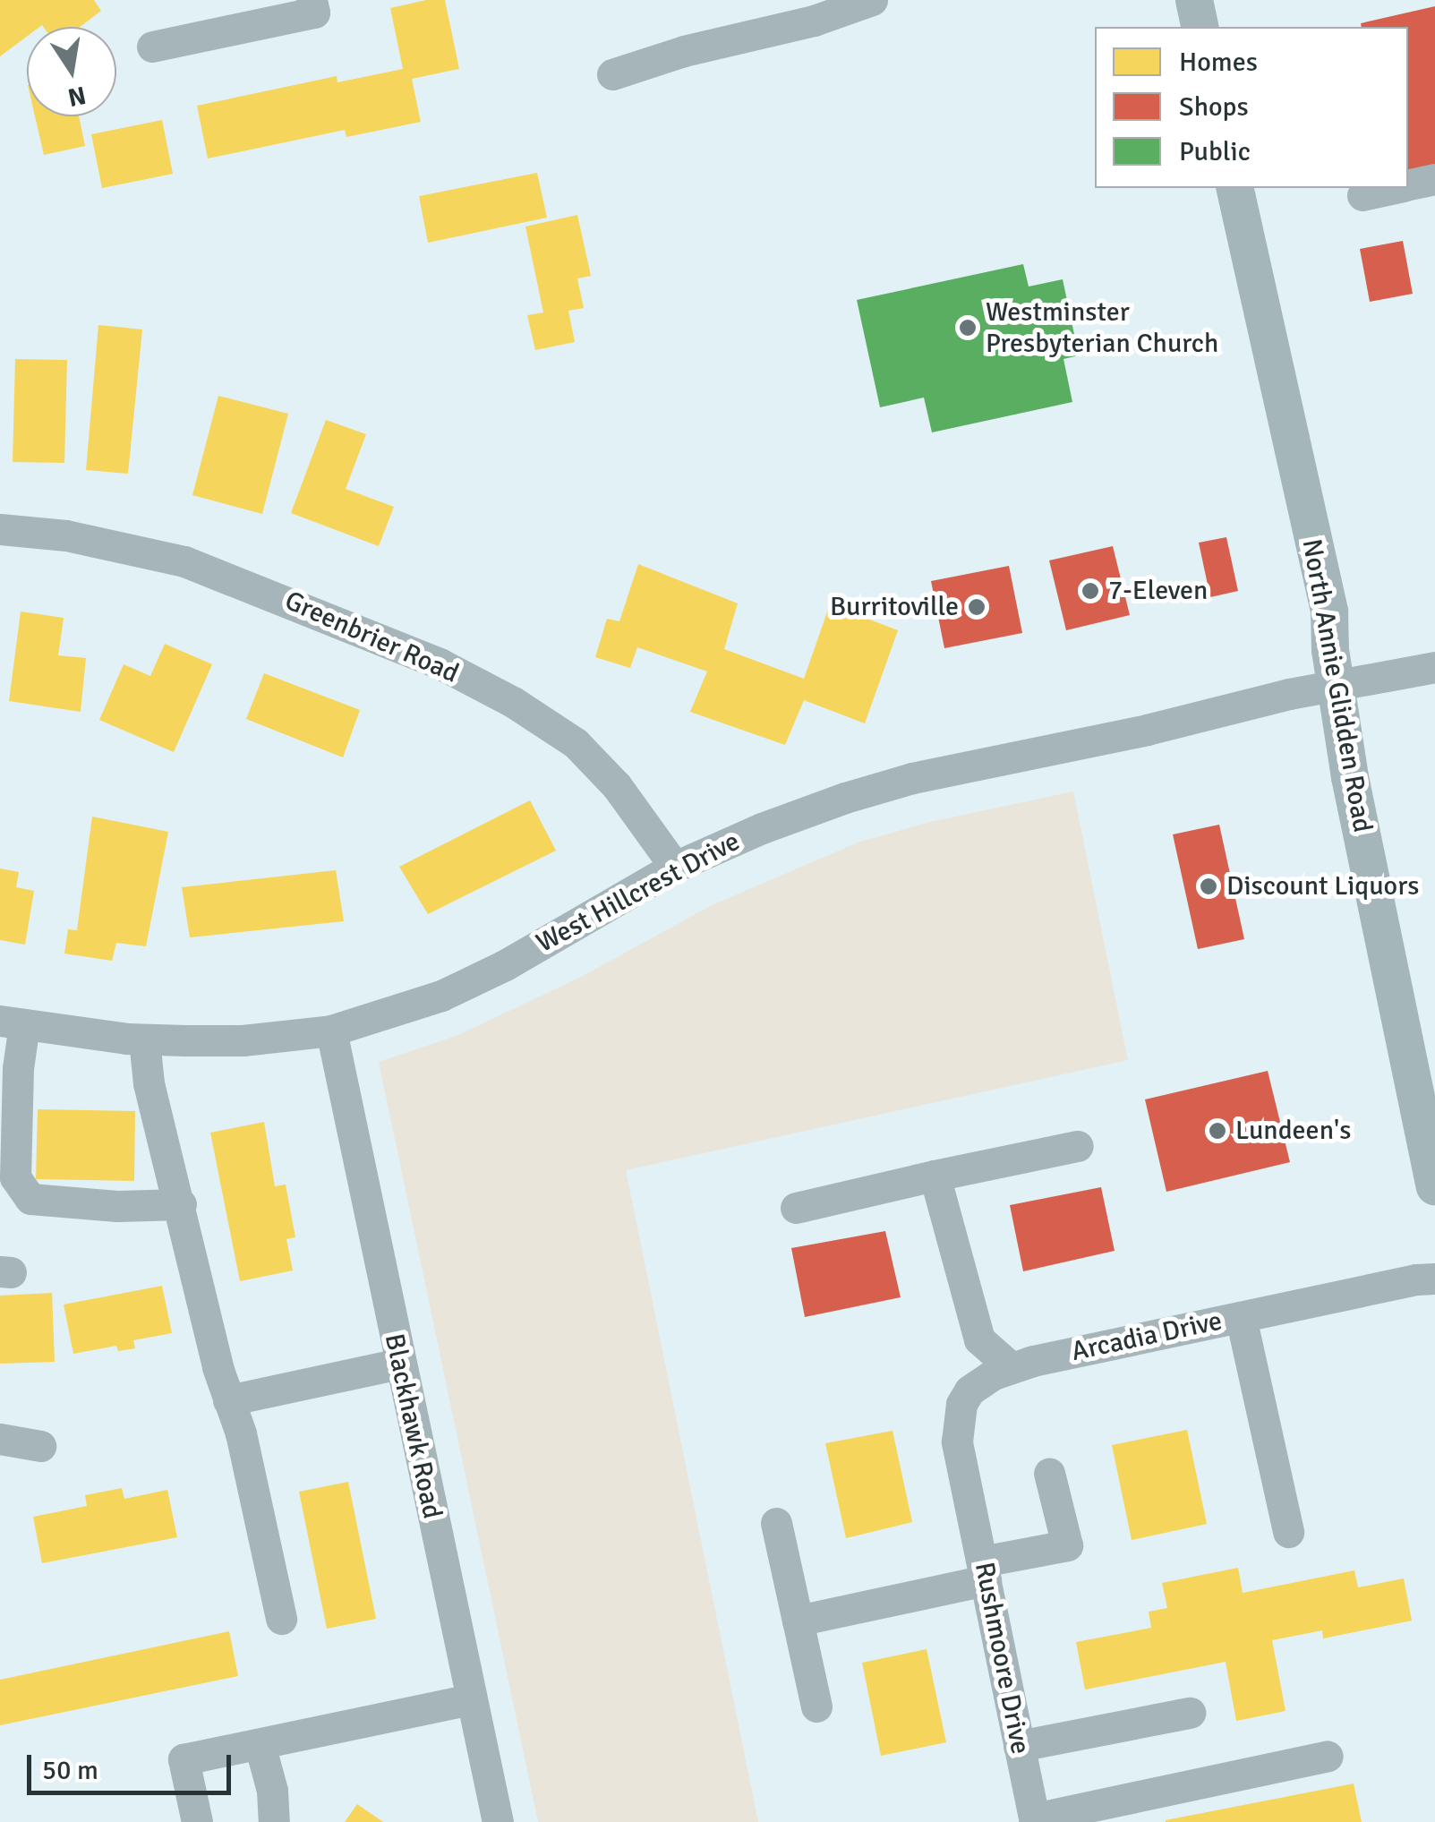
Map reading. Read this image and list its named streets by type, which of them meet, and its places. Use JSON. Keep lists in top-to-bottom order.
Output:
{
  "streets": {
    "main road": ["North Annie Glidden Road"],
    "street": [
      "Greenbrier Road",
      "West Hillcrest Drive",
      "Arcadia Drive",
      "Blackhawk Road",
      "Rushmoore Drive"
    ]
  },
  "crossings": [
    ["Greenbrier Road", "West Hillcrest Drive"],
    ["North Annie Glidden Road", "West Hillcrest Drive"],
    ["West Hillcrest Drive", "Blackhawk Road"],
    ["Arcadia Drive", "Rushmoore Drive"]
  ],
  "places": [
    "Westminster Presbyterian Church",
    "7-Eleven",
    "Burritoville",
    "Discount Liquors",
    "Lundeen's"
  ],
  "legend": ["Homes", "Shops", "Public"],
  "scale_bar": "50 m",
  "north": "bottom"
}
